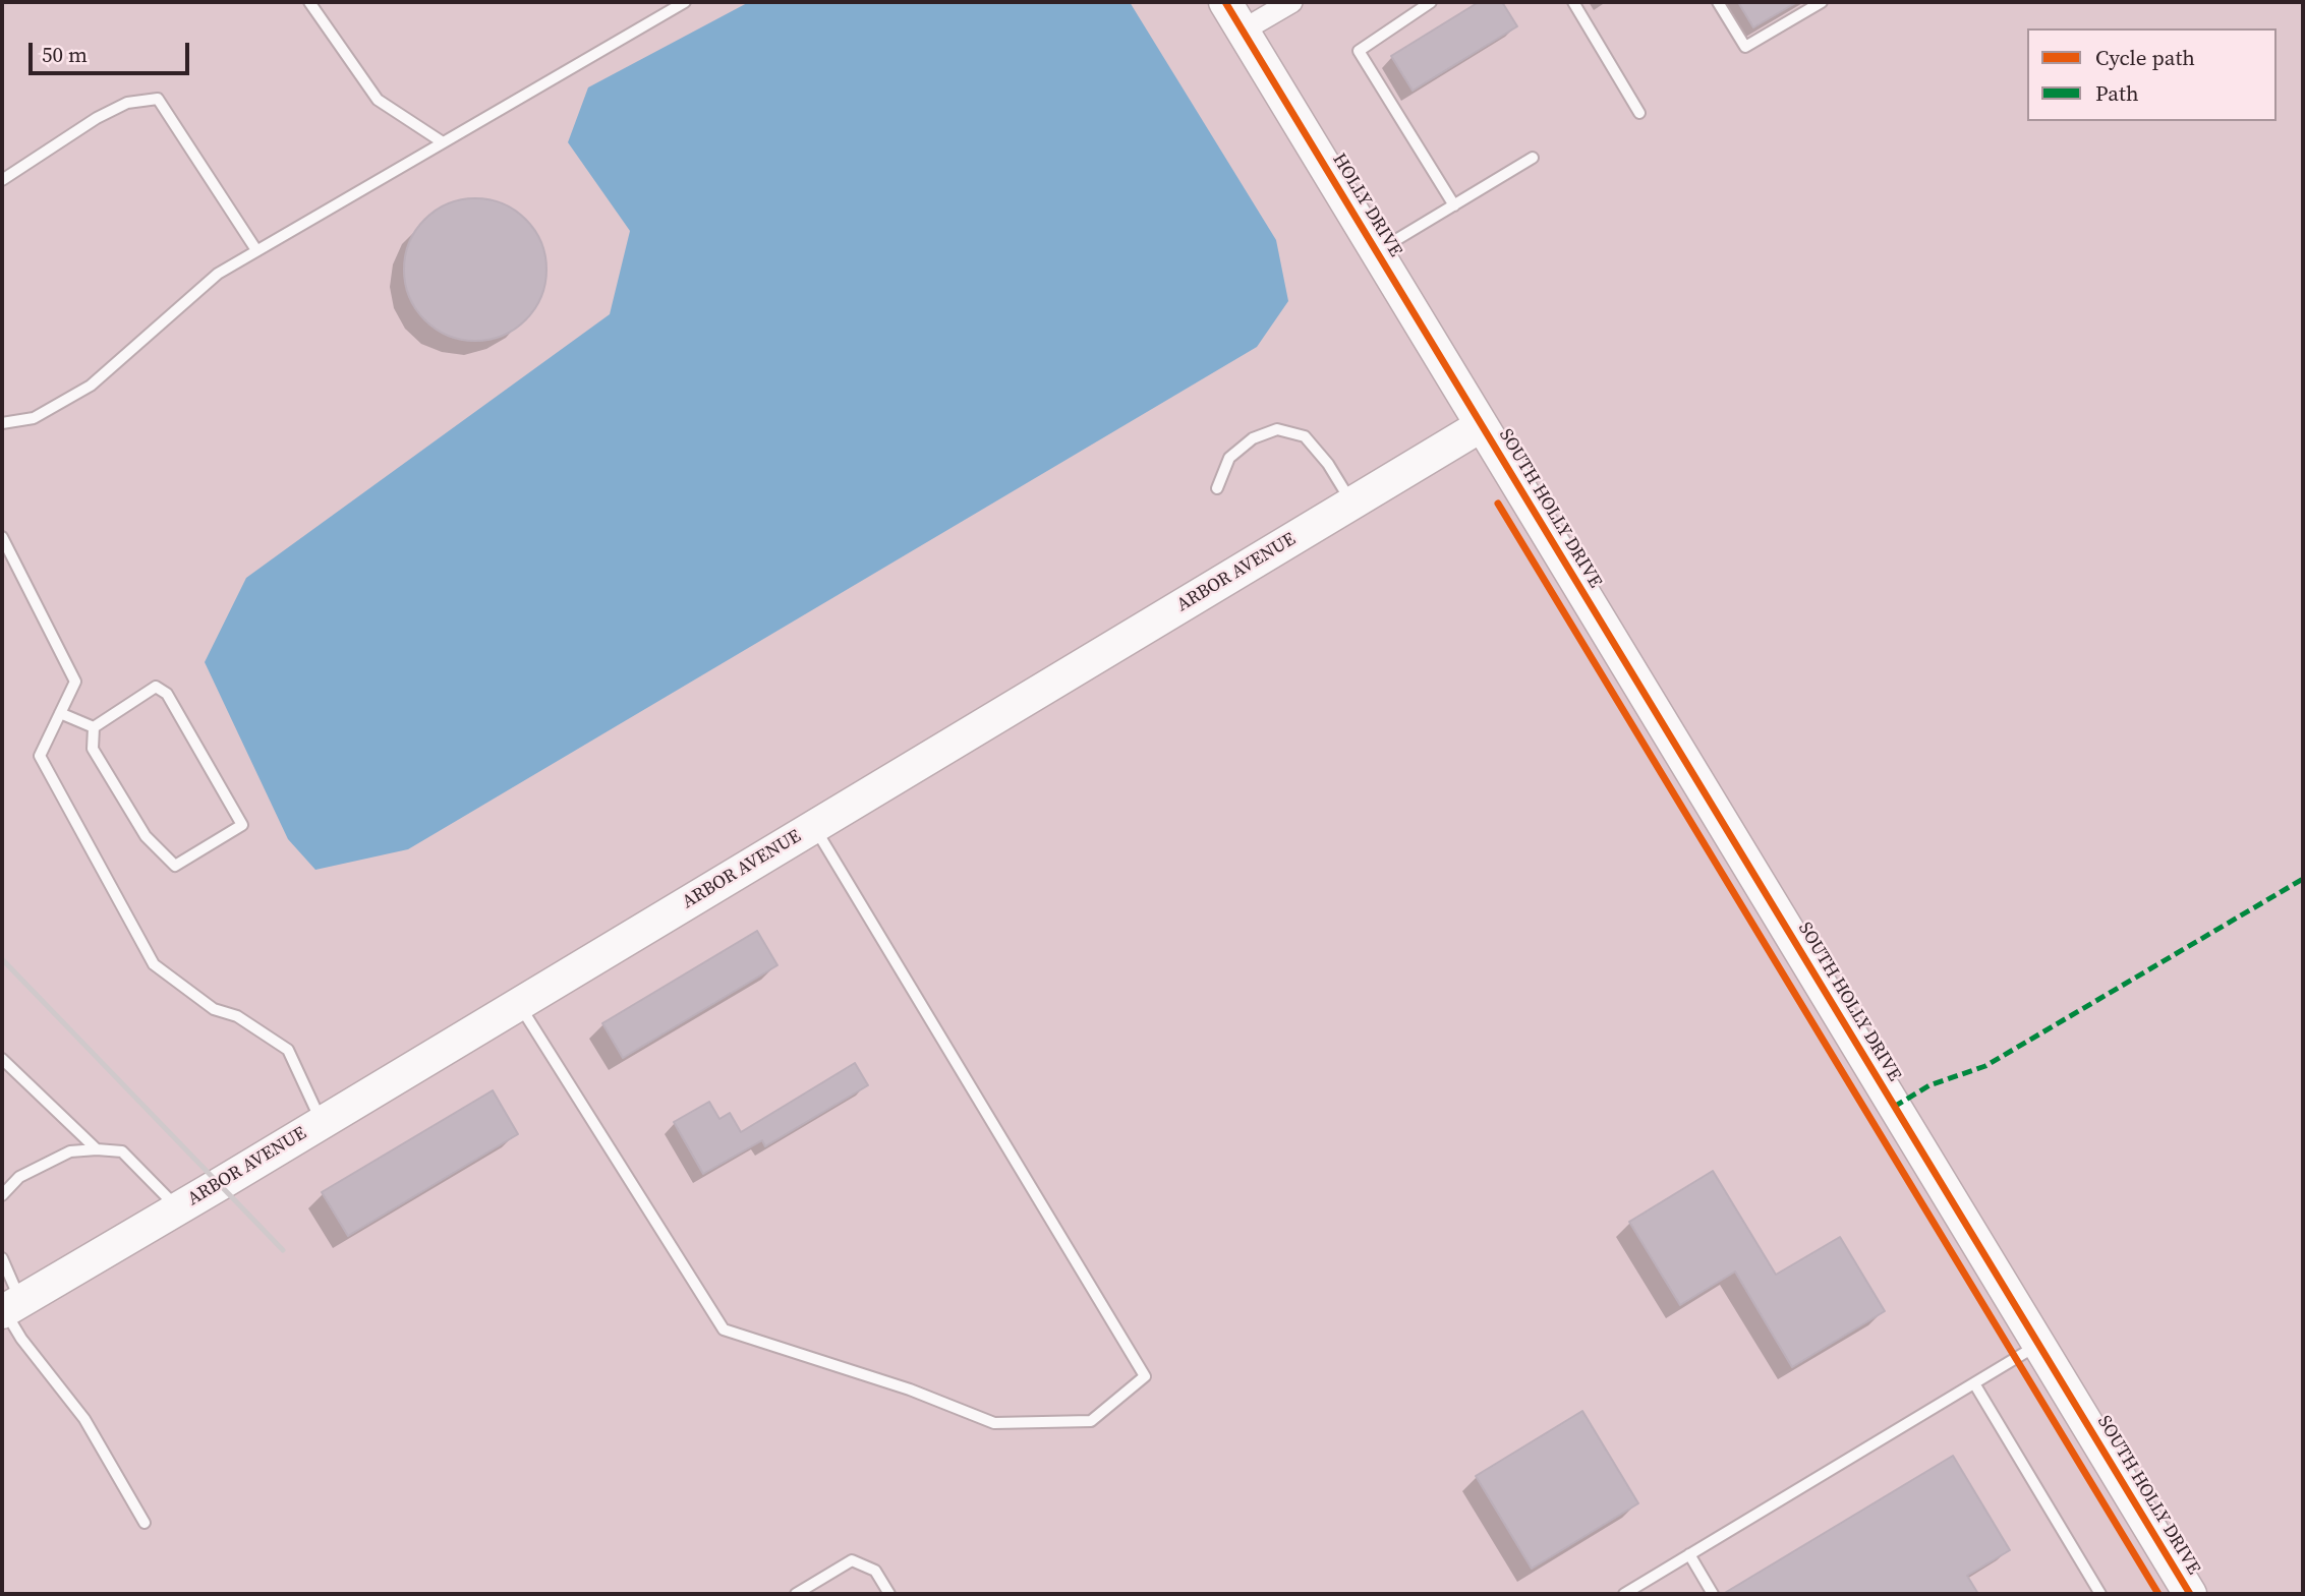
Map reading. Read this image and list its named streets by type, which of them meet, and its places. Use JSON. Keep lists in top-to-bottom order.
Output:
{
  "streets": {
    "street": ["HOLLY DRIVE", "SOUTH HOLLY DRIVE", "ARBOR AVENUE"]
  },
  "crossings": [
    ["HOLLY DRIVE", "SOUTH HOLLY DRIVE"],
    ["HOLLY DRIVE", "ARBOR AVENUE"],
    ["SOUTH HOLLY DRIVE", "ARBOR AVENUE"]
  ],
  "legend": ["Cycle path", "Path"],
  "scale_bar": "50 m"
}
